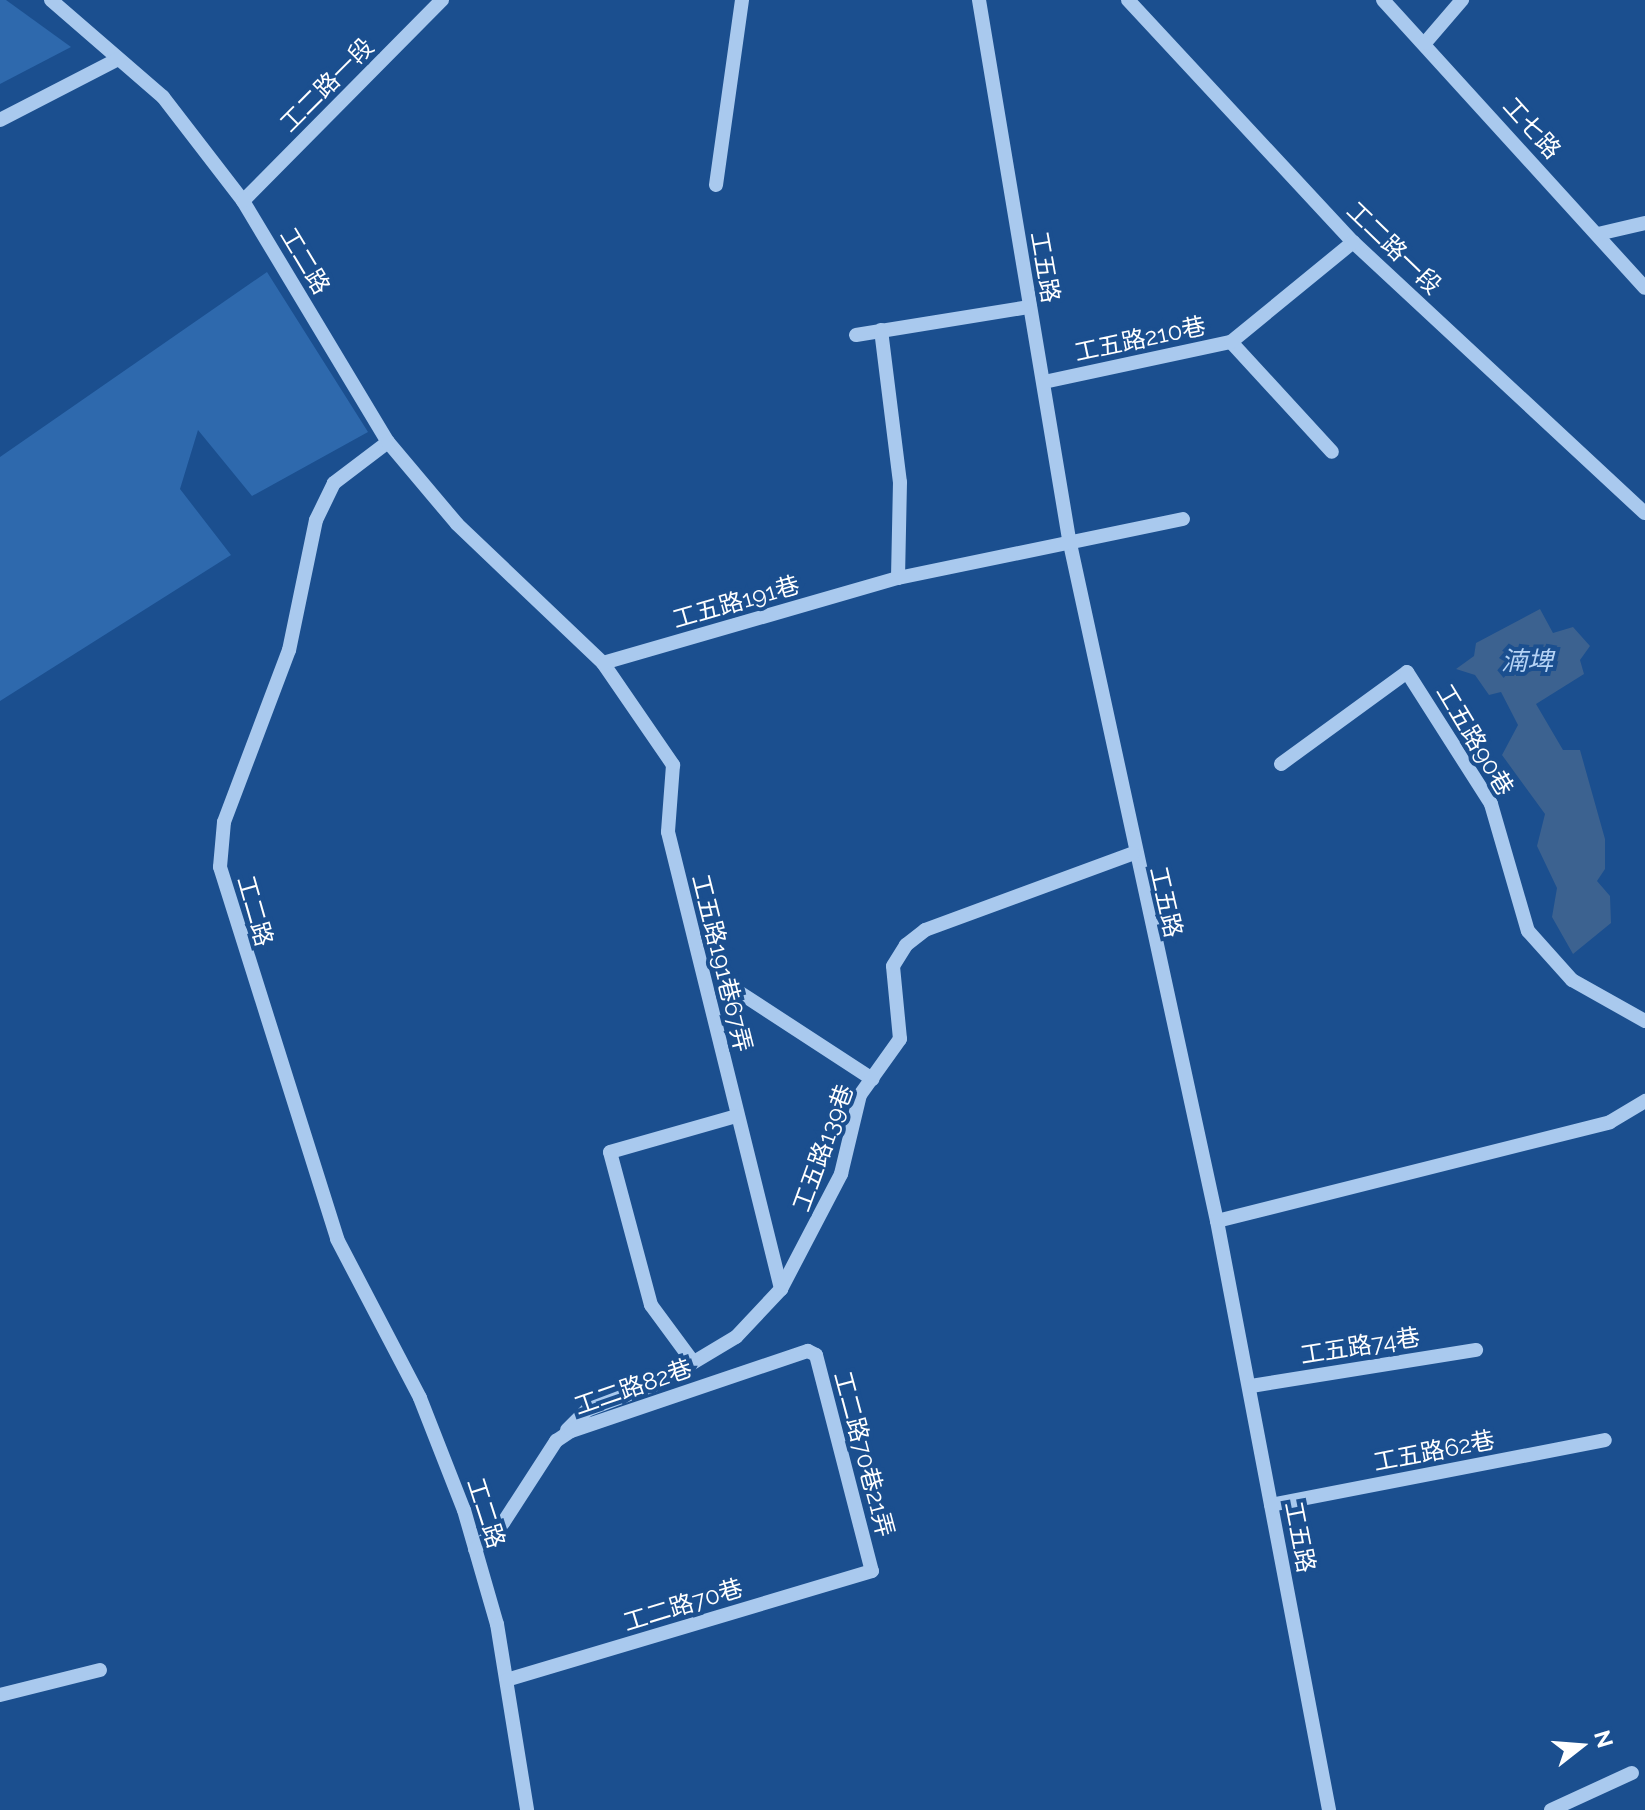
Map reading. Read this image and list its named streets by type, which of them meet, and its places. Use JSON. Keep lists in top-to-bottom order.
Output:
{
  "streets": {
    "street": [
      "工二路一段",
      "工七路",
      "工二路",
      "工五路",
      "工五路210巷",
      "工五路191巷",
      "工五路90巷",
      "工五路191巷67弄",
      "工五路139巷",
      "工五路74巷",
      "工二路82巷",
      "工五路62巷",
      "工二路70巷21弄",
      "工二路70巷"
    ]
  },
  "crossings": [
    ["工二路一段", "工二路"],
    ["工二路一段", "工五路210巷"],
    ["工二路", "工二路82巷"],
    ["工二路", "工二路70巷"],
    ["工五路", "工五路210巷"],
    ["工五路", "工五路191巷"],
    ["工五路", "工五路139巷"],
    ["工五路", "工五路74巷"],
    ["工五路", "工五路62巷"],
    ["工五路191巷", "工五路191巷67弄"],
    ["工五路191巷67弄", "工五路139巷"],
    ["工五路139巷", "工二路82巷"],
    ["工二路82巷", "工二路70巷21弄"],
    ["工二路70巷21弄", "工二路70巷"]
  ],
  "water": ["湳埤"],
  "north": "right"
}
